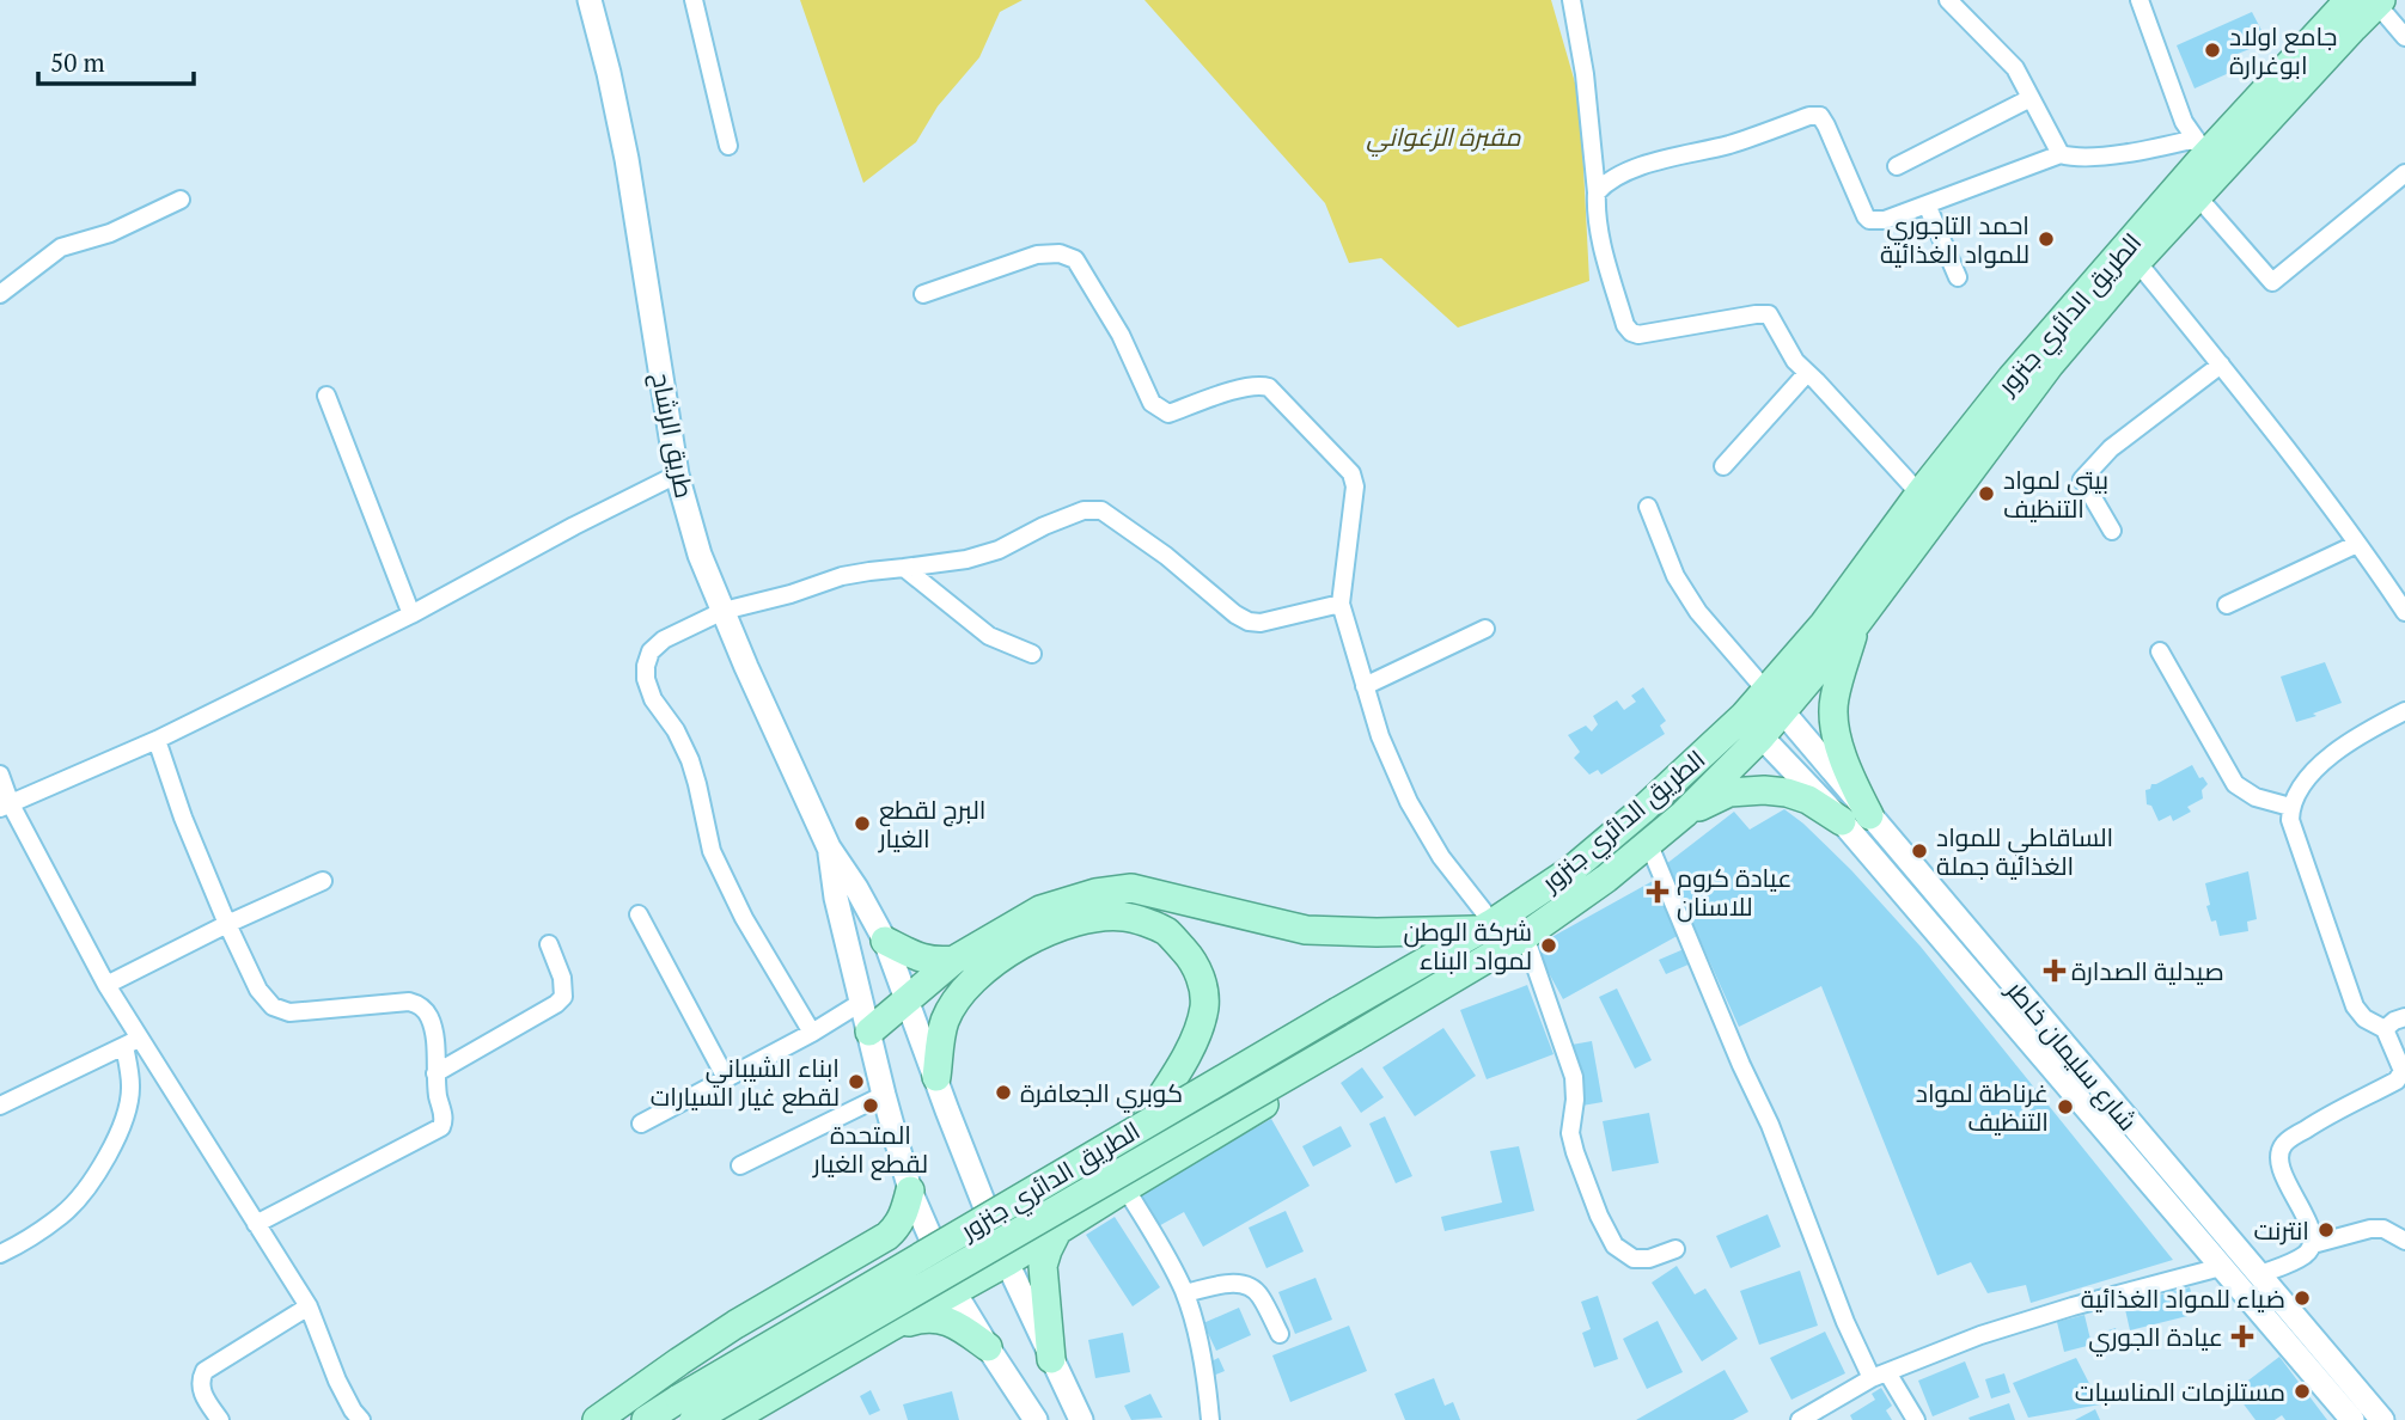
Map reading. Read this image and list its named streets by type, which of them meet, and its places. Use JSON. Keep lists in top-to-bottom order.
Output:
{
  "streets": {
    "main road": ["الطريق الدائري جنزور", "طريق الرشاح", "شارع سليمان خاطر"]
  },
  "crossings": [
    ["الطريق الدائري جنزور", "شارع سليمان خاطر"]
  ],
  "parks": ["مقبرة الزغواني"],
  "places": {
    "other": [
      "جامع اولاد ابوغرارة",
      "احمد التاجوري للمواد الغذائية",
      "بيتي لمواد التنظيف",
      "البرج لقطع الغيار",
      "الساقاطي للمواد الغذائية جملة",
      "شركة الوطن لمواد البناء",
      "ابناء الشيباني لقطع غيار السيارات",
      "كوبري الجعافرة",
      "المتحدة لقطع الغيار",
      "غرناطة لمواد التنظيف",
      "انترنت",
      "ضياء للمواد الغذائية",
      "مستلزمات المناسبات"
    ],
    "health": ["عيادة كروم للاسنان", "صيدلية الصدارة", "عيادة الجوري"]
  },
  "scale_bar": "50 m"
}
